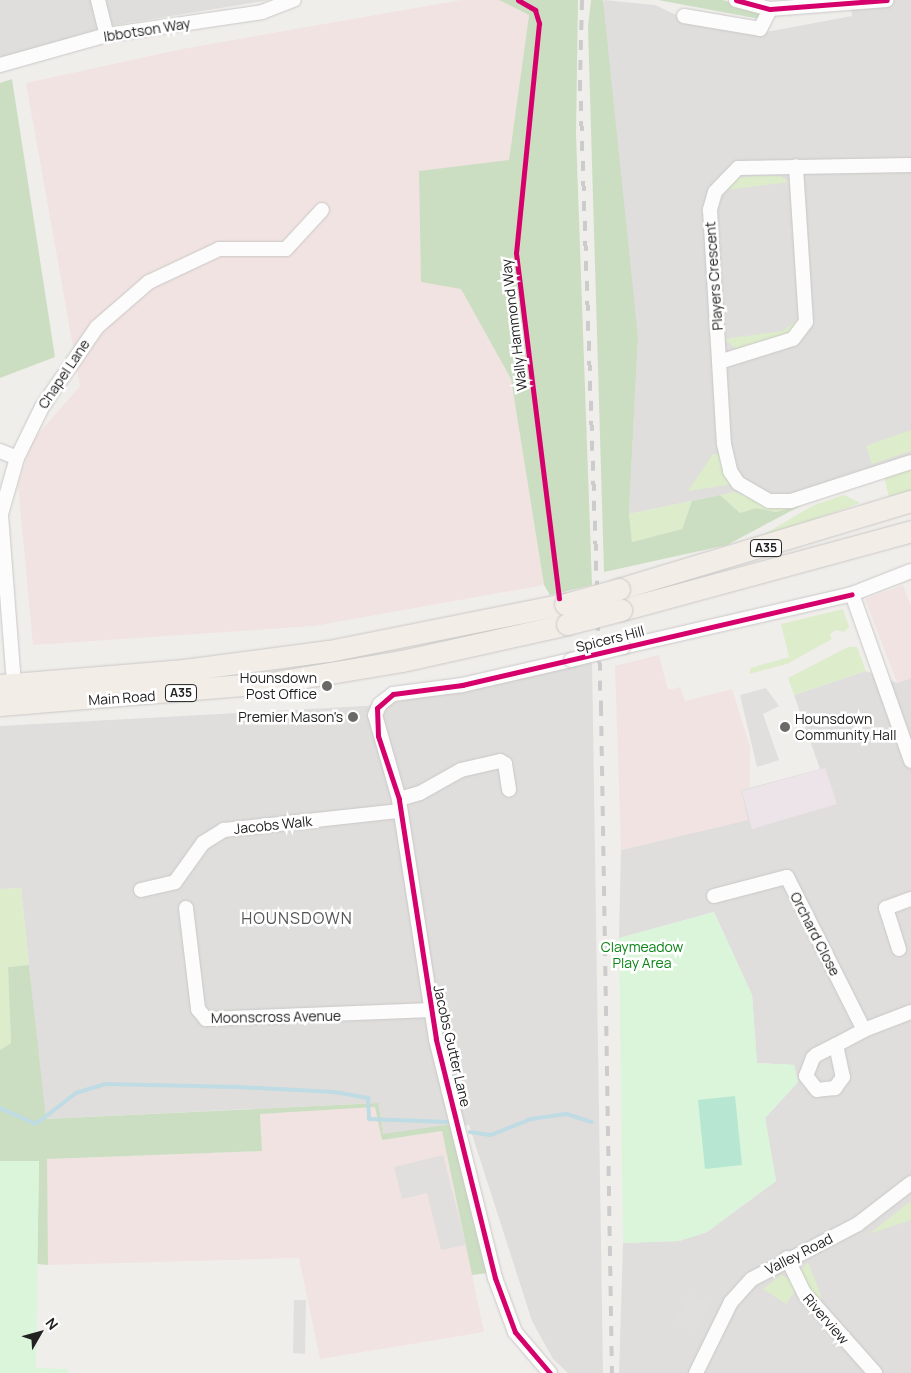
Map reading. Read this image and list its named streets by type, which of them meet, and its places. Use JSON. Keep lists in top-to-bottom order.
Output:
{
  "streets": {
    "main road": ["A35", "Spicers Hill", "Main Road"],
    "street": [
      "Ibbotson Way",
      "Players Crescent",
      "Chapel Lane",
      "Jacobs Walk",
      "Orchard Close",
      "Moonscross Avenue",
      "Jacobs Gutter Lane",
      "Valley Road",
      "Riverview"
    ],
    "cycle path": ["Wally Hammond Way"]
  },
  "crossings": [
    ["Chapel Lane", "Main Road"],
    ["Spicers Hill", "Main Road"],
    ["Spicers Hill", "Jacobs Gutter Lane"],
    ["Jacobs Walk", "Jacobs Gutter Lane"],
    ["Moonscross Avenue", "Jacobs Gutter Lane"],
    ["Valley Road", "Riverview"]
  ],
  "districts": ["HOUNSDOWN"],
  "parks": ["Claymeadow Play Area"],
  "places": ["Hounsdown Post Office", "Premier Mason's", "Hounsdown Community Hall"],
  "north": "top right"
}
